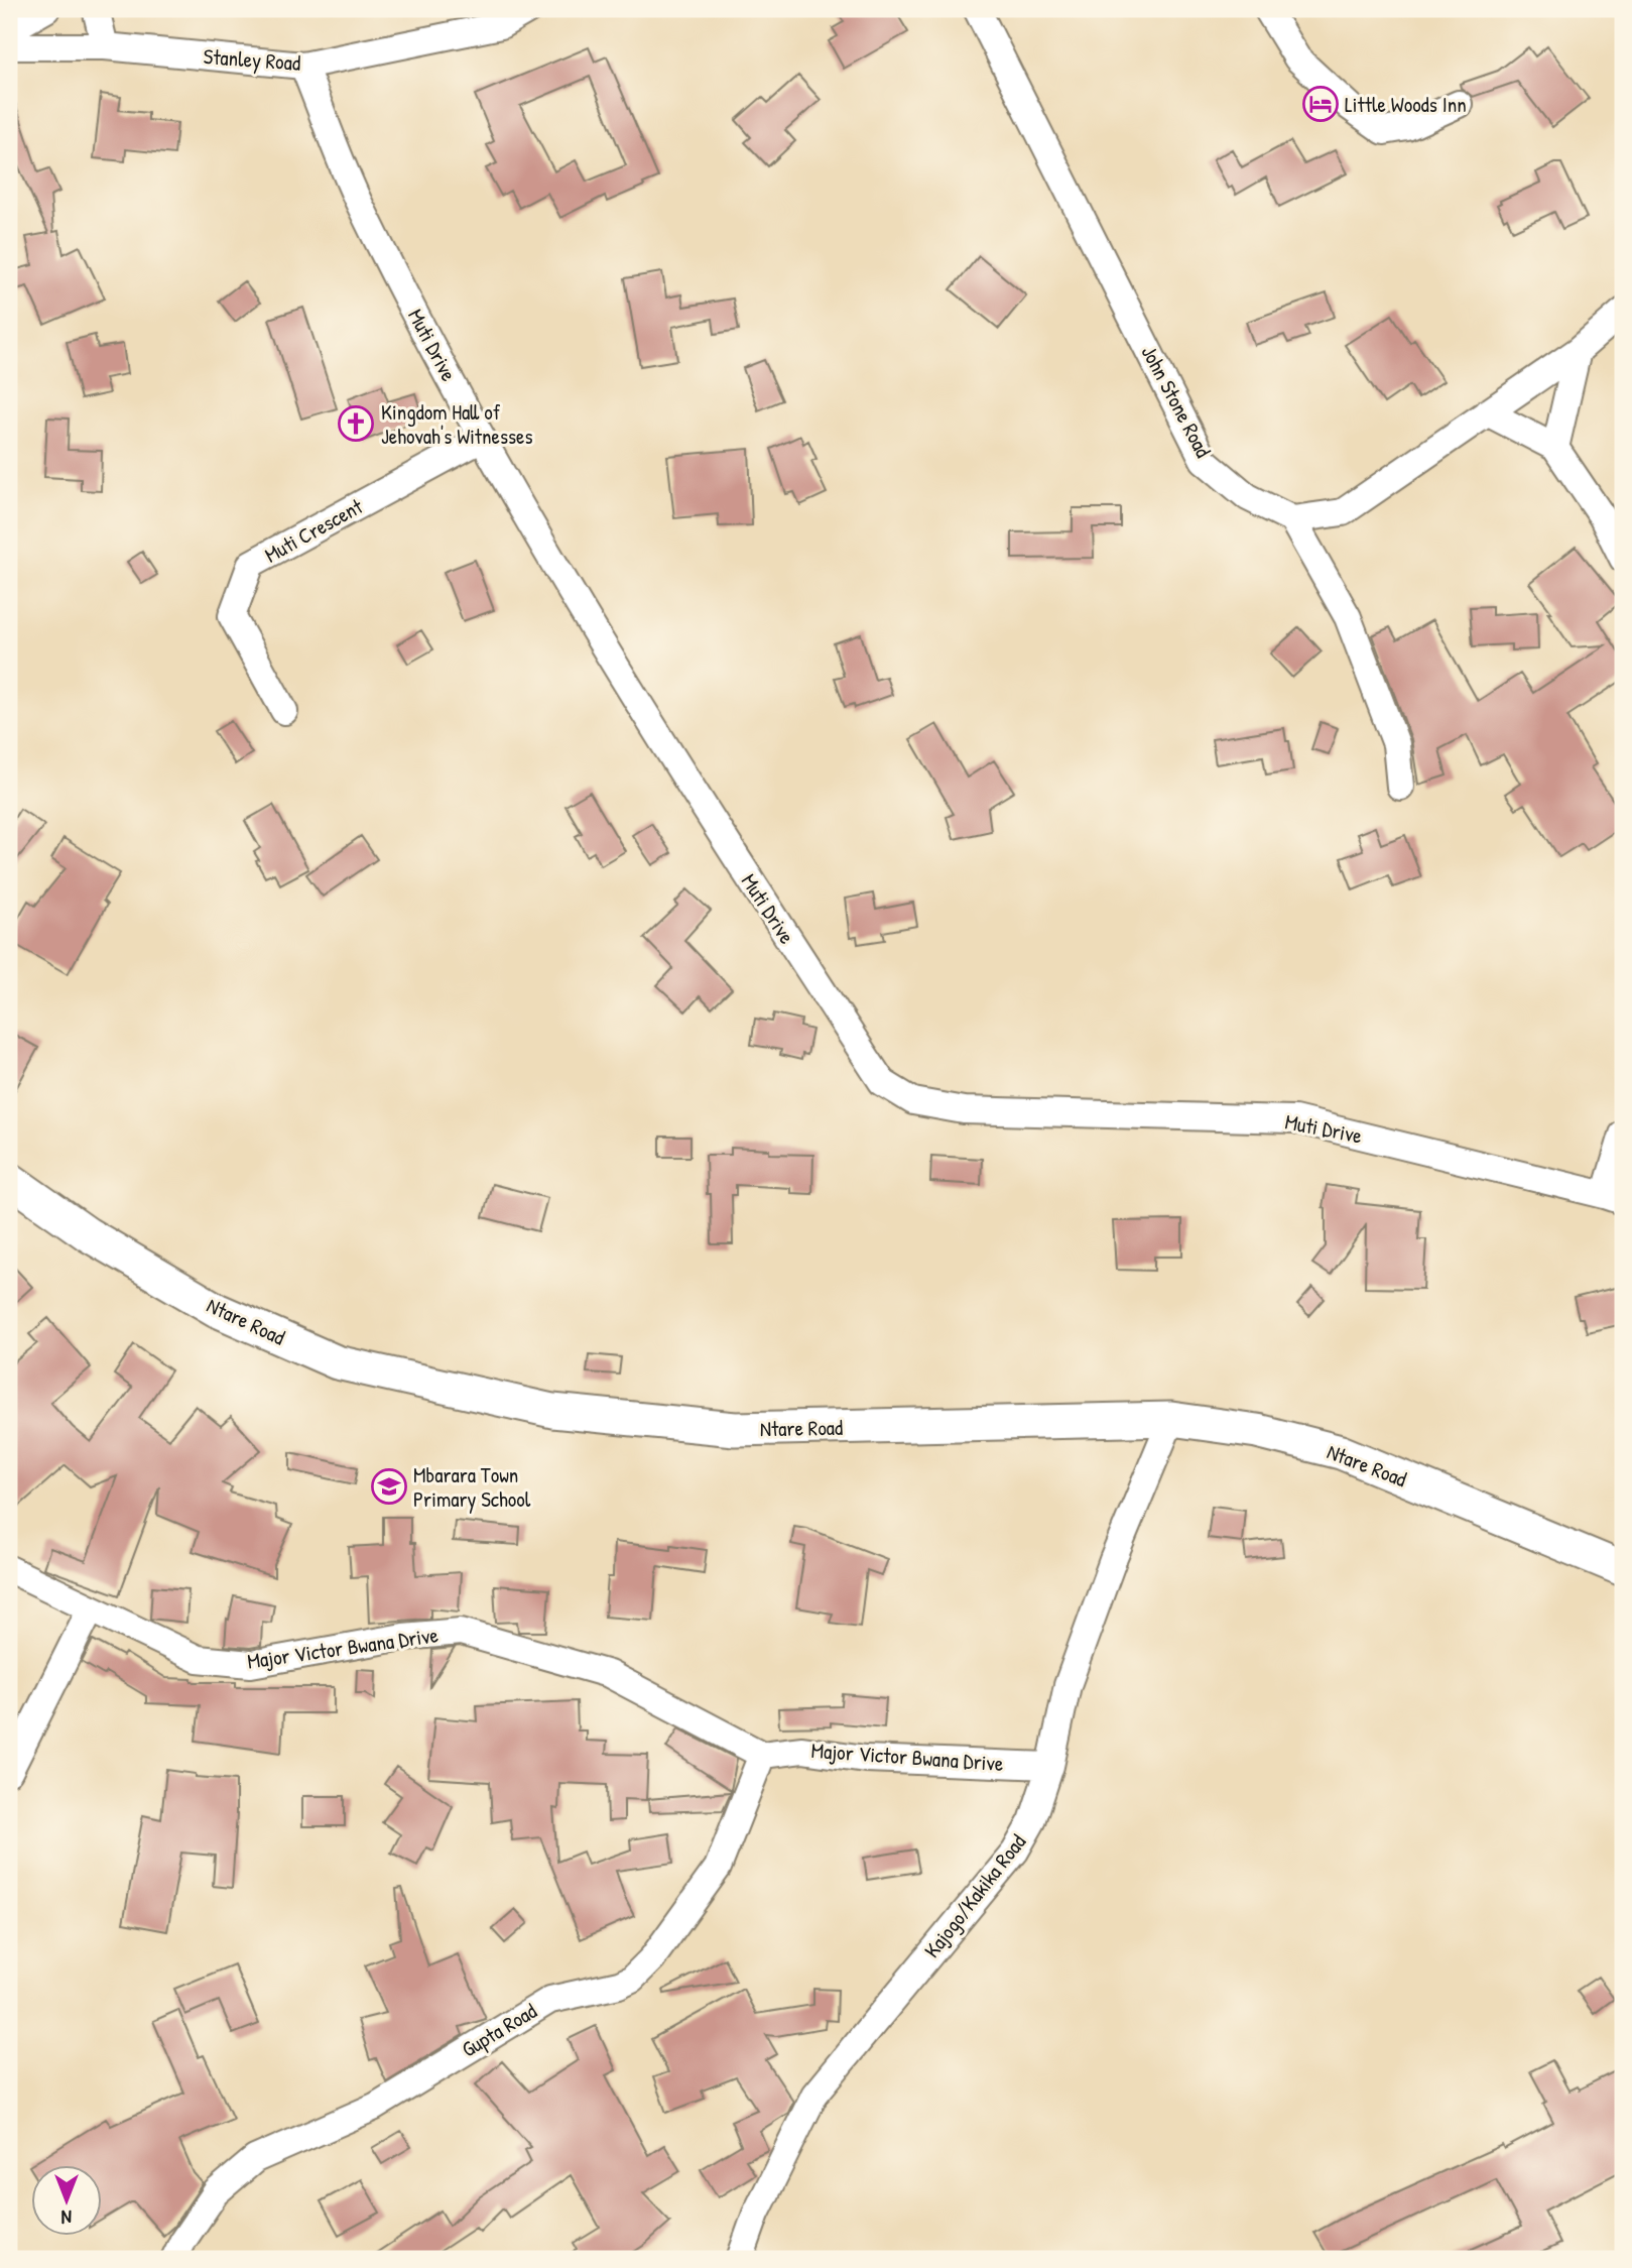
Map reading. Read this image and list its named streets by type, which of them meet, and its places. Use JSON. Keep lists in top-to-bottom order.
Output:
{
  "streets": {
    "main road": ["Ntare Road"],
    "street": [
      "Stanley Road",
      "Muti Drive",
      "John Stone Road",
      "Muti Crescent",
      "Major Victor Bwana Drive",
      "Kajogo/Kakika Road",
      "Gupta Road"
    ]
  },
  "crossings": [
    ["Stanley Road", "Muti Drive"],
    ["Muti Drive", "Muti Crescent"],
    ["Ntare Road", "Kajogo/Kakika Road"],
    ["Major Victor Bwana Drive", "Kajogo/Kakika Road"],
    ["Major Victor Bwana Drive", "Gupta Road"]
  ],
  "places": {
    "hotel": ["Little Woods Inn"],
    "church": ["Kingdom Hall of Jehovah's Witnesses"],
    "school or university": ["Mbarara Town Primary School"]
  },
  "north": "bottom"
}
